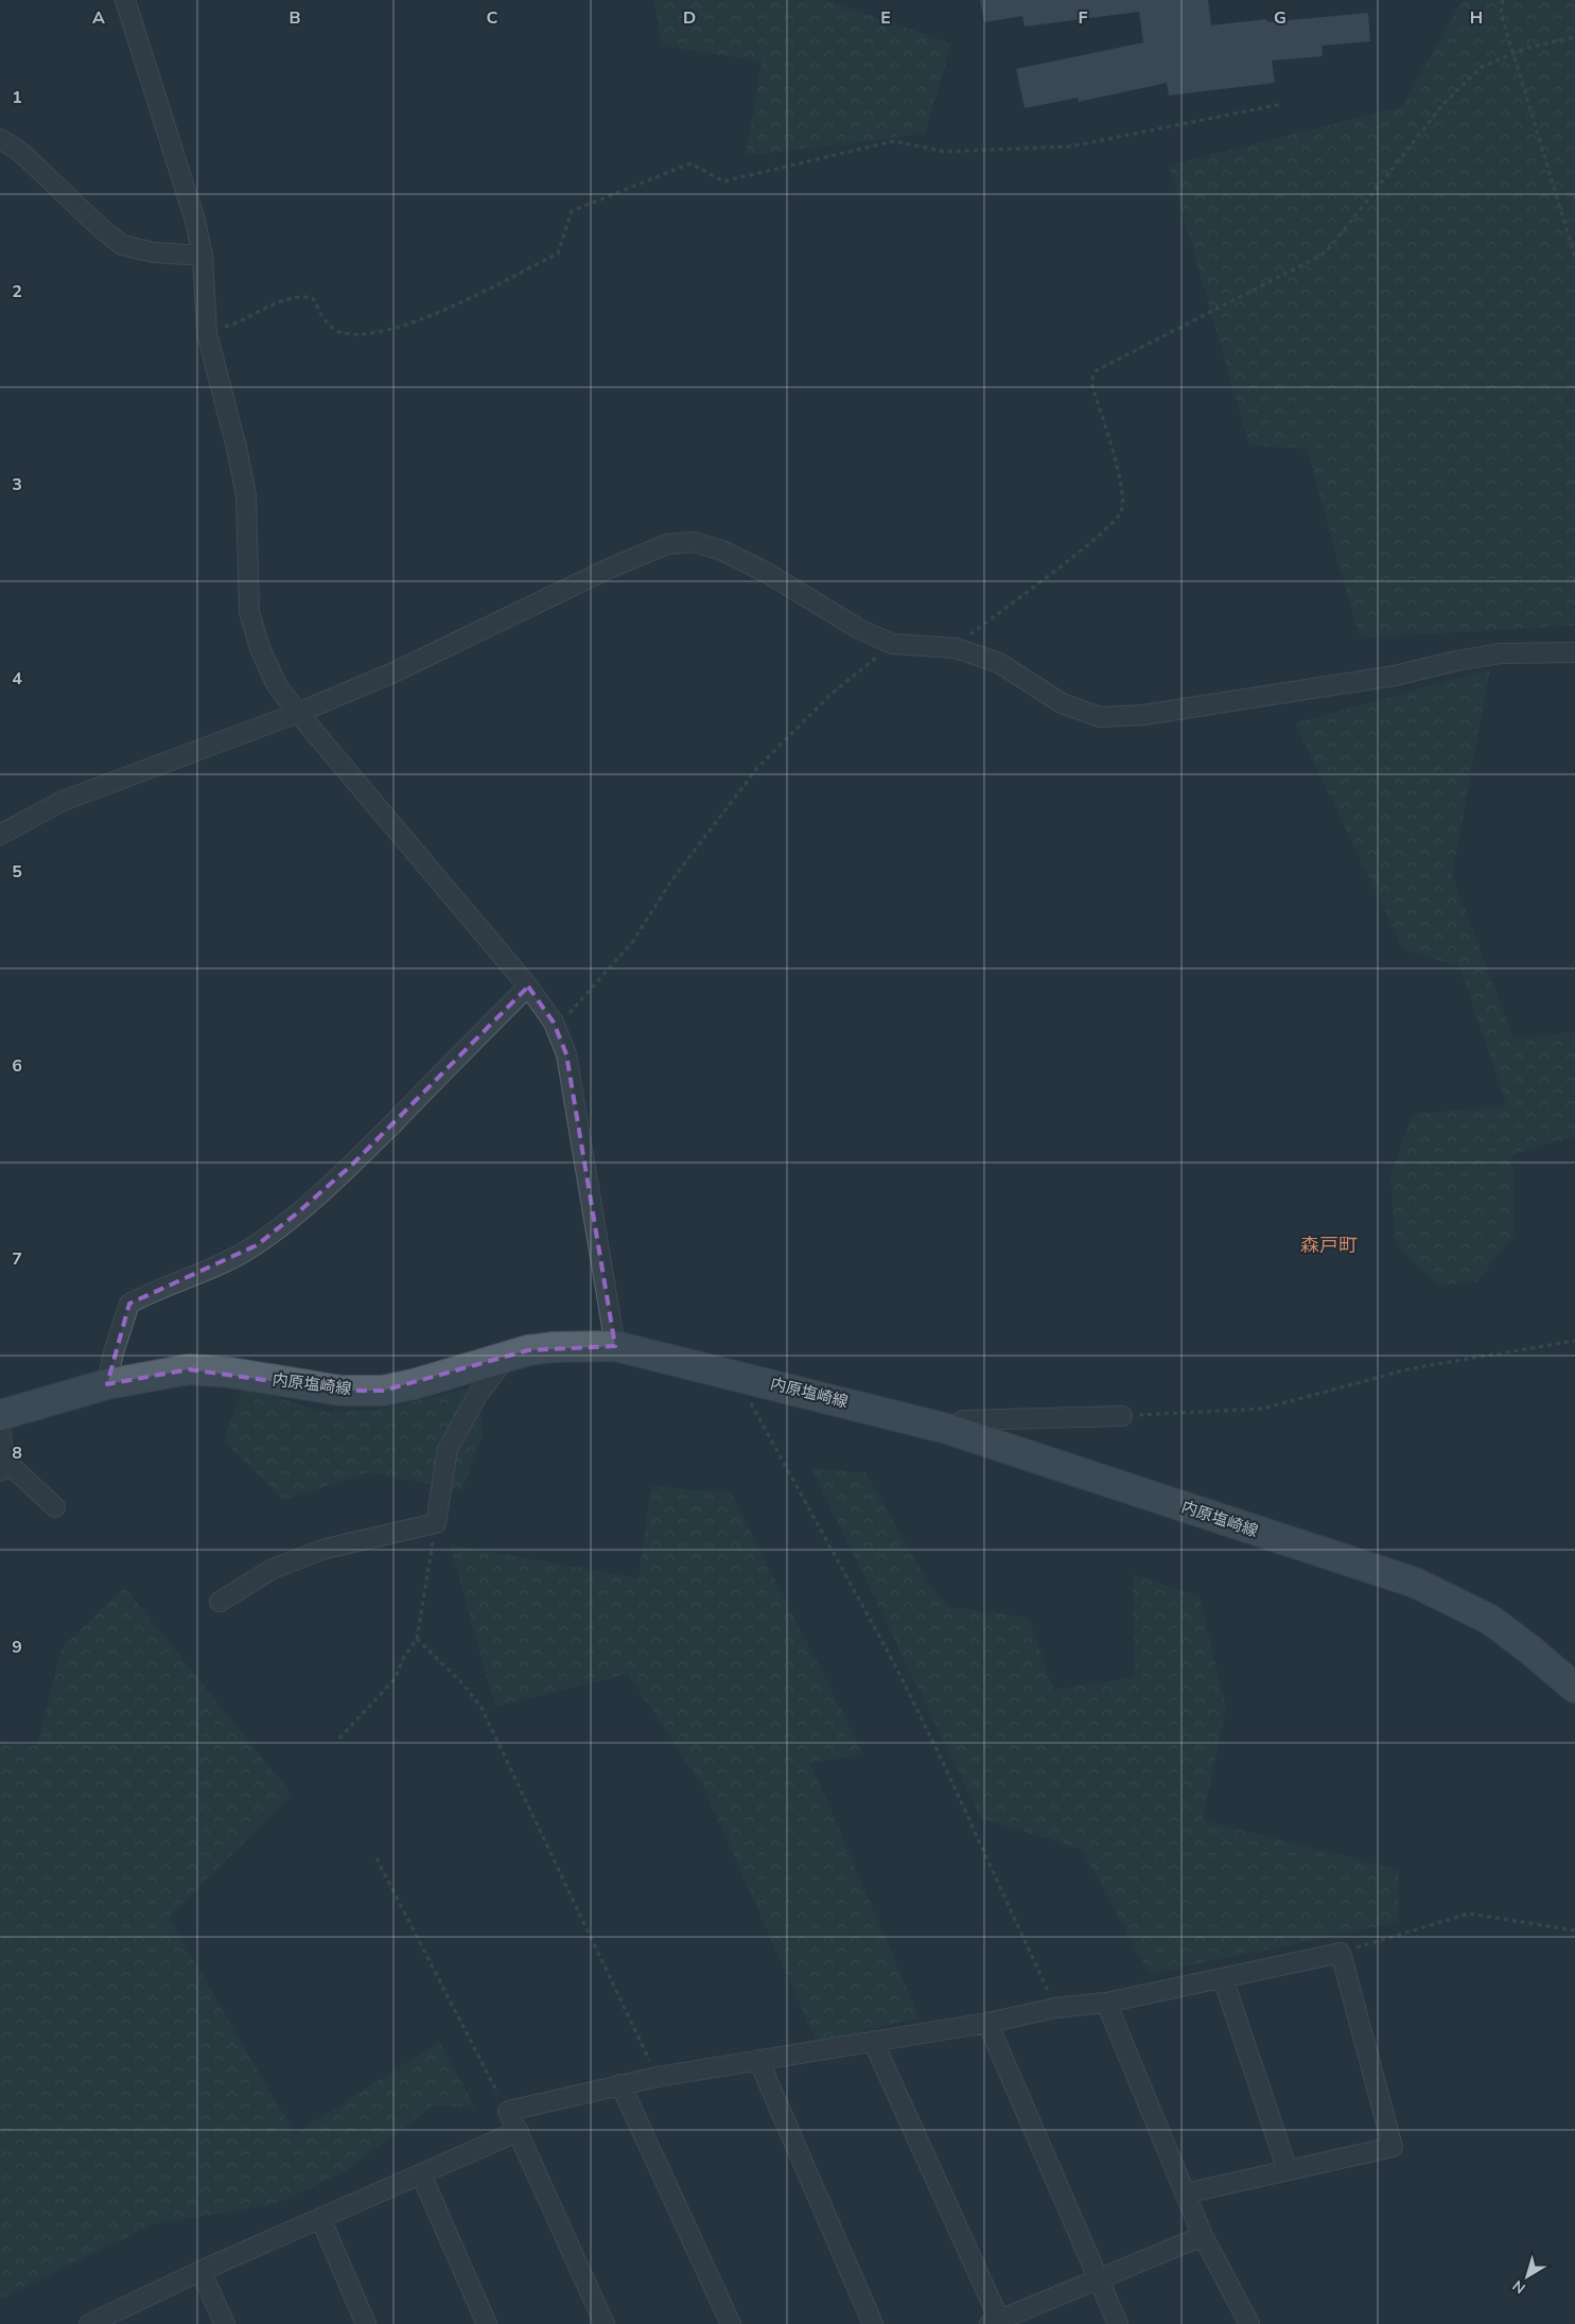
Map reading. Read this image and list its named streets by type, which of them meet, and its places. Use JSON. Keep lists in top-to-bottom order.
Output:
{
  "streets": {
    "main road": ["内原塩崎線"]
  },
  "districts": ["森戸町"],
  "north": "bottom left",
  "grid": {
    "columns": [
      "A",
      "B",
      "C",
      "D",
      "E",
      "F",
      "G",
      "H"
    ],
    "rows": [
      "1",
      "2",
      "3",
      "4",
      "5",
      "6",
      "7",
      "8",
      "9"
    ]
  }
}
